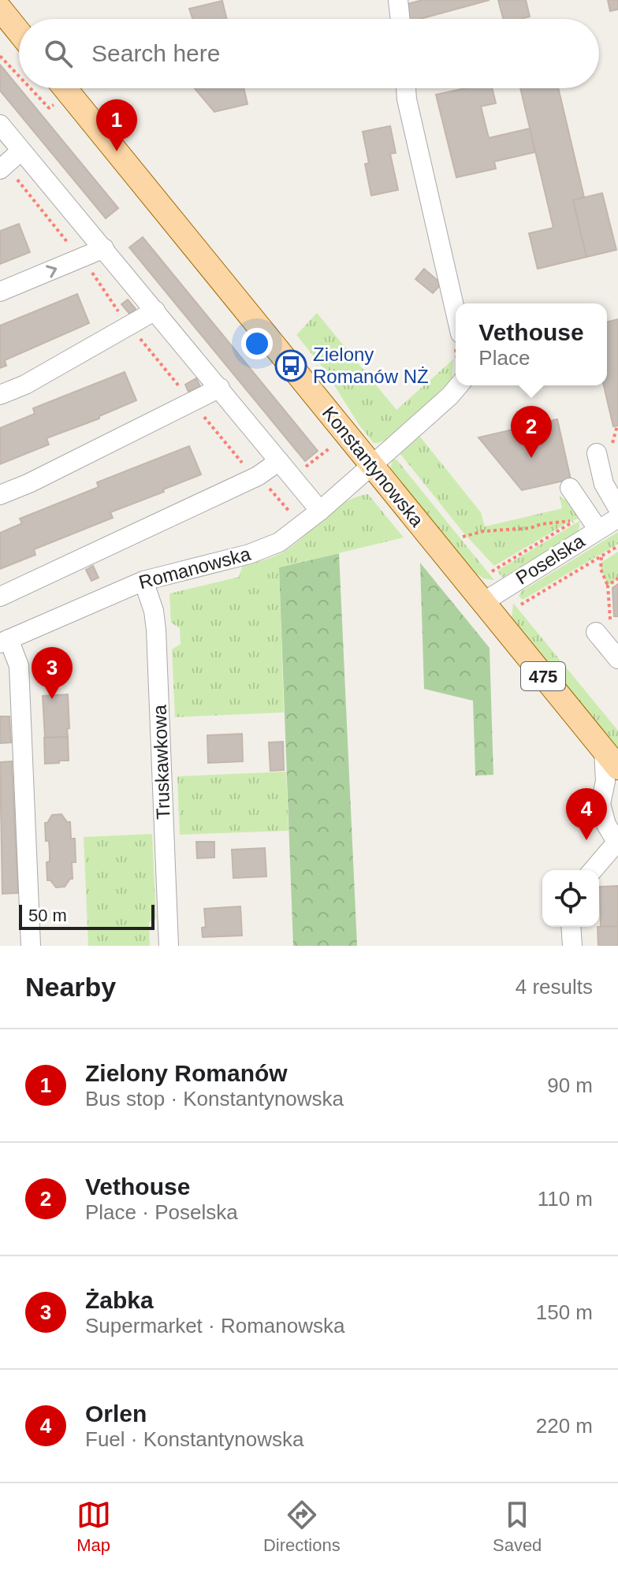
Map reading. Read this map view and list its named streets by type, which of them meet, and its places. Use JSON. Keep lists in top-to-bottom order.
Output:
{
  "streets": {
    "main road": ["Konstantynowska", "475"],
    "street": ["Poselska", "Romanowska", "Truskawkowa"]
  },
  "crossings": [
    ["Konstantynowska", "Poselska"],
    ["Konstantynowska", "Romanowska"],
    ["Romanowska", "Truskawkowa"]
  ],
  "places": {
    "bus stop": ["Zielony Romanów NŻ"]
  },
  "scale_bar": "50 m",
  "page": {
    "search": "Search here",
    "pins": [
      "1",
      "2",
      "3",
      "4"
    ],
    "popup": ["Vethouse", "Place"],
    "scale": "50 m",
    "heading": ["Nearby", "4 results"],
    "list": [
      {
        "mark": "1",
        "name": "Zielony Romanów",
        "note": "Bus stop · Konstantynowska",
        "value": "90 m"
      },
      {
        "mark": "2",
        "name": "Vethouse",
        "note": "Place · Poselska",
        "value": "110 m"
      },
      {
        "mark": "3",
        "name": "Żabka",
        "note": "Supermarket · Romanowska",
        "value": "150 m"
      },
      {
        "mark": "4",
        "name": "Orlen",
        "note": "Fuel · Konstantynowska",
        "value": "220 m"
      }
    ],
    "nav": ["Map", "Directions", "Saved"]
  }
}
